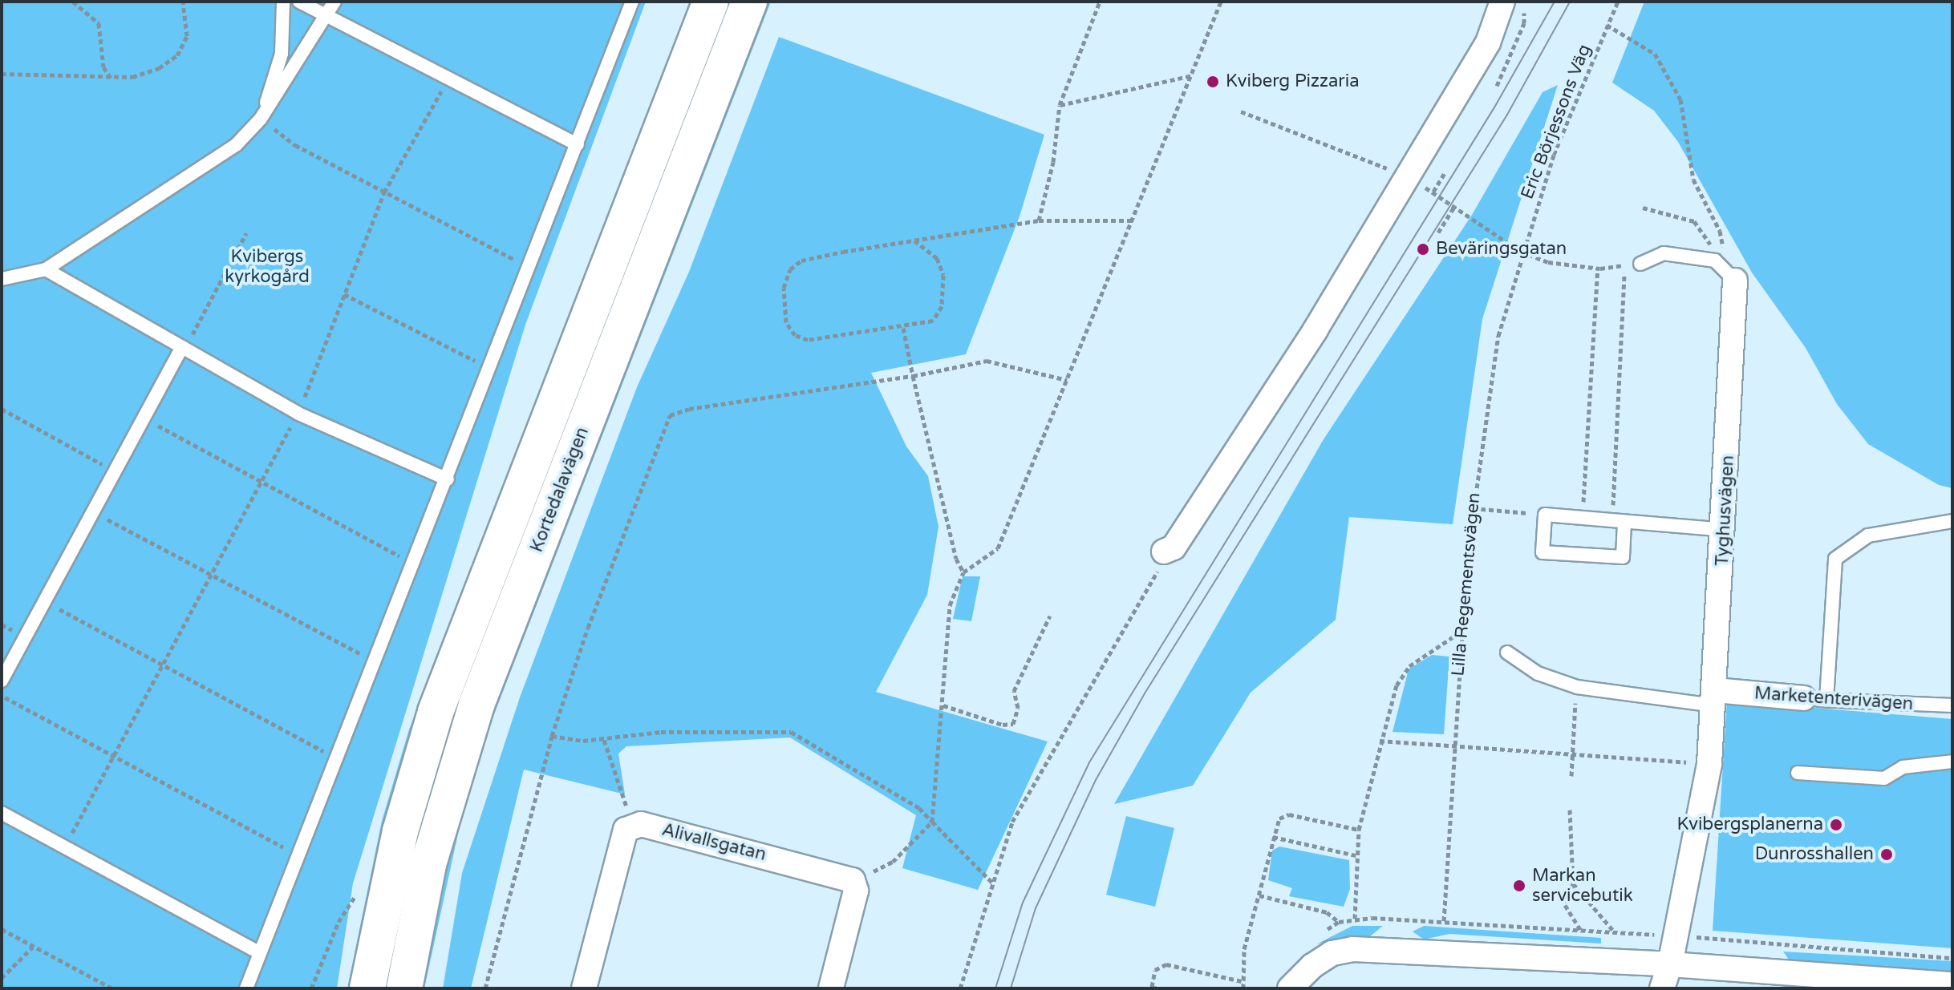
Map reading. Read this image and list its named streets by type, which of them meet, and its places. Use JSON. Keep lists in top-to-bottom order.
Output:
{
  "streets": {
    "main road": ["Kortedalavägen"],
    "street": ["Tyghusvägen", "Marketenterivägen", "Alivallsgatan"],
    "path": ["Eric Börjessons Väg", "Lilla Regementsvägen"]
  },
  "crossings": [
    ["Eric Börjessons Väg", "Lilla Regementsvägen"],
    ["Tyghusvägen", "Marketenterivägen"]
  ],
  "parks": ["Kvibergs kyrkogård"],
  "places": [
    "Kviberg Pizzaria",
    "Beväringsgatan",
    "Kvibergsplanerna",
    "Dunrosshallen",
    "Markan servicebutik"
  ]
}
